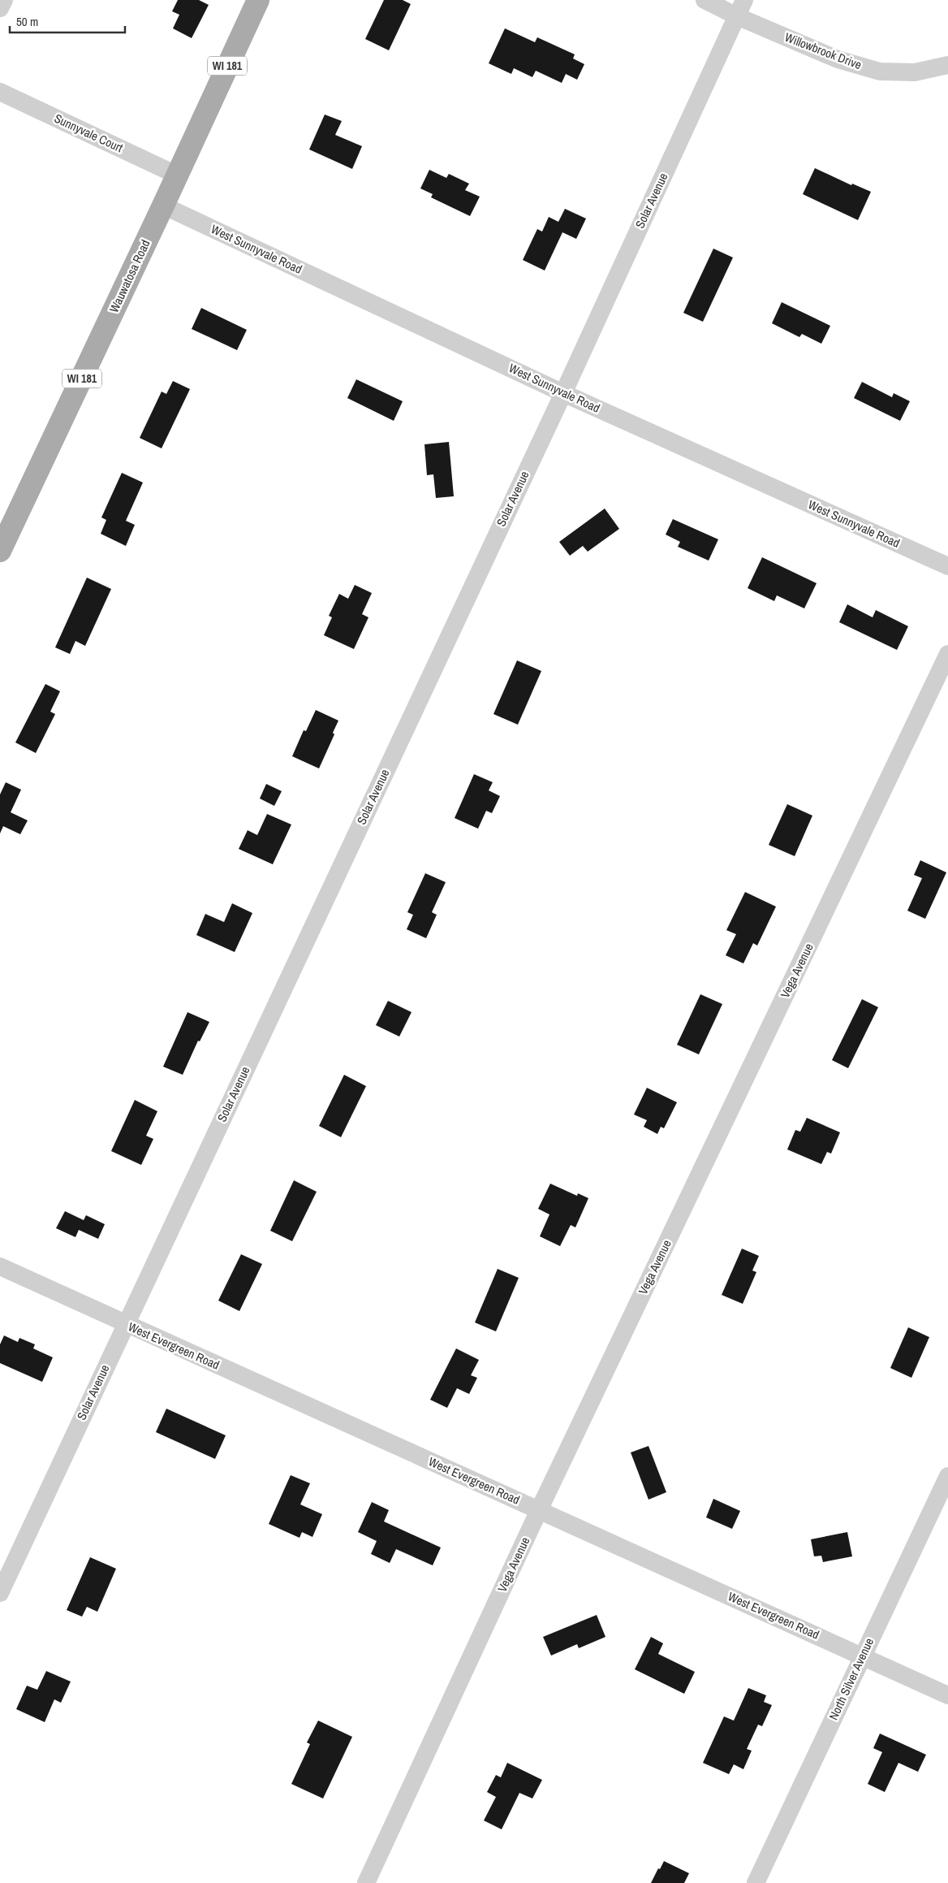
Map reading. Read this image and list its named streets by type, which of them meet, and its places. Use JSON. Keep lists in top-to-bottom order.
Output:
{
  "streets": {
    "main road": ["WI 181", "Wauwatosa Road"],
    "street": [
      "Willowbrook Drive",
      "Sunnyvale Court",
      "Solar Avenue",
      "West Sunnyvale Road",
      "Vega Avenue",
      "West Evergreen Road",
      "North Silver Avenue"
    ]
  },
  "crossings": [
    ["Willowbrook Drive", "Solar Avenue"],
    ["Sunnyvale Court", "Wauwatosa Road"],
    ["Solar Avenue", "West Sunnyvale Road"],
    ["Solar Avenue", "West Evergreen Road"],
    ["West Sunnyvale Road", "Wauwatosa Road"],
    ["Vega Avenue", "West Evergreen Road"],
    ["West Evergreen Road", "North Silver Avenue"]
  ],
  "scale_bar": "50 m"
}
